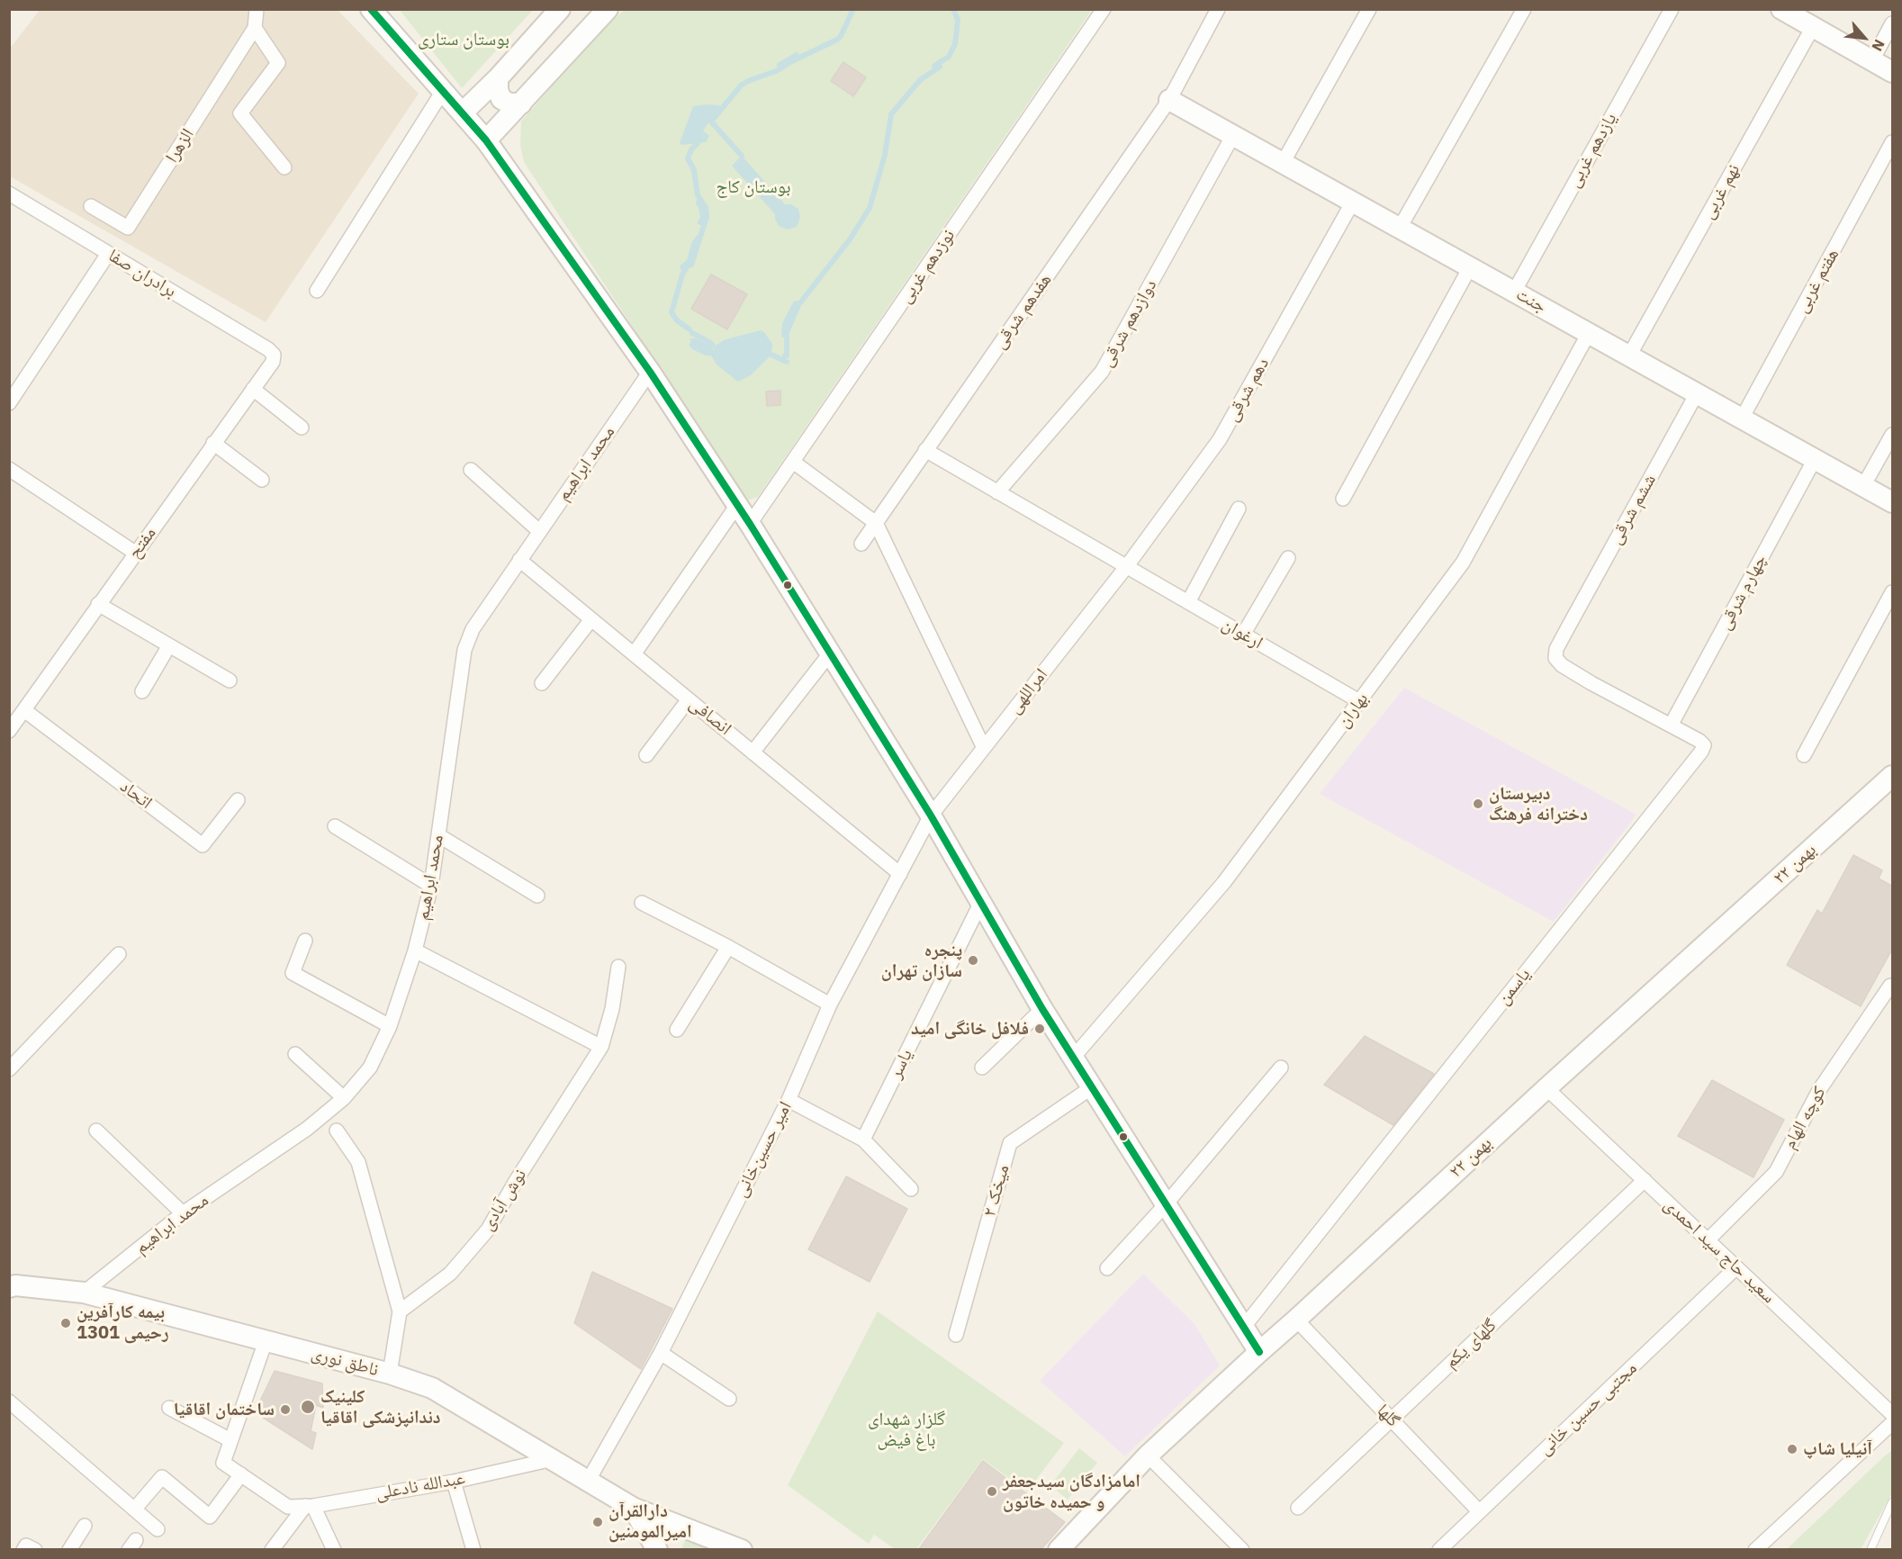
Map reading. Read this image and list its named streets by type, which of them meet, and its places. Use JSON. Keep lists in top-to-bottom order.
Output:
{
  "streets": {
    "main road": ["جنت", "۲۲ بهمن", "ناطق نوری"],
    "street": [
      "الزهرا",
      "یازدهم غربی",
      "نهم غربی",
      "نوزدهم غربی",
      "برادران صفا",
      "هفتم غربی",
      "هفدهم شرقی",
      "دوازدهم شرقی",
      "دهم شرقی",
      "محمد ابراهیم",
      "ششم شرقی",
      "مفتح",
      "چهارم شرقی",
      "ارغوان",
      "امراللهی",
      "بهاران",
      "انصافی",
      "اتحاد",
      "یاسمن",
      "یاسر",
      "کوچه الهام",
      "امیر حسین‌خانی",
      "میخک ۲",
      "نوش آبادی",
      "سعید حاج سید احمدی",
      "گلهای یکم",
      "مجتبی حسین خانی",
      "گلها",
      "عبدالله نادعلی"
    ]
  },
  "crossings": [
    ["یازدهم غربی", "جنت"],
    ["نهم غربی", "جنت"],
    ["برادران صفا", "مفتح"],
    ["هفتم غربی", "جنت"],
    ["جنت", "هفدهم شرقی"],
    ["جنت", "دوازدهم شرقی"],
    ["جنت", "دهم شرقی"],
    ["جنت", "ششم شرقی"],
    ["جنت", "چهارم شرقی"],
    ["جنت", "بهاران"],
    ["هفدهم شرقی", "ارغوان"],
    ["دوازدهم شرقی", "ارغوان"],
    ["دهم شرقی", "ارغوان"],
    ["دهم شرقی", "امراللهی"],
    ["محمد ابراهیم", "انصافی"],
    ["محمد ابراهیم", "ناطق نوری"],
    ["ششم شرقی", "یاسمن"],
    ["مفتح", "اتحاد"],
    ["چهارم شرقی", "یاسمن"],
    ["ارغوان", "امراللهی"],
    ["ارغوان", "بهاران"],
    ["امراللهی", "امیر حسین‌خانی"],
    ["انصافی", "امیر حسین‌خانی"],
    ["۲۲ بهمن", "سعید حاج سید احمدی"],
    ["۲۲ بهمن", "گلها"],
    ["کوچه الهام", "سعید حاج سید احمدی"],
    ["امیر حسین‌خانی", "ناطق نوری"],
    ["سعید حاج سید احمدی", "گلهای یکم"],
    ["سعید حاج سید احمدی", "مجتبی حسین خانی"],
    ["گلهای یکم", "گلها"],
    ["ناطق نوری", "عبدالله نادعلی"],
    ["مجتبی حسین خانی", "گلها"]
  ],
  "parks": ["بوستان ستاری", "بوستان کاج", "گلزار شهدای باغ فیض"],
  "places": [
    "دبیرستان دخترانه فرهنگ",
    "پنجره سازان تهران",
    "فلافل خانگی امید",
    "بیمه کارآفرین 1301 رحیمی",
    "کلینیک دندانپزشکی اقاقیا",
    "ساختمان اقاقیا",
    "آنیلیا شاپ",
    "امامزادگان سیدجعفر و حمیده خاتون",
    "دارالقرآن امیرالمومنین"
  ],
  "north": "bottom right"
}
